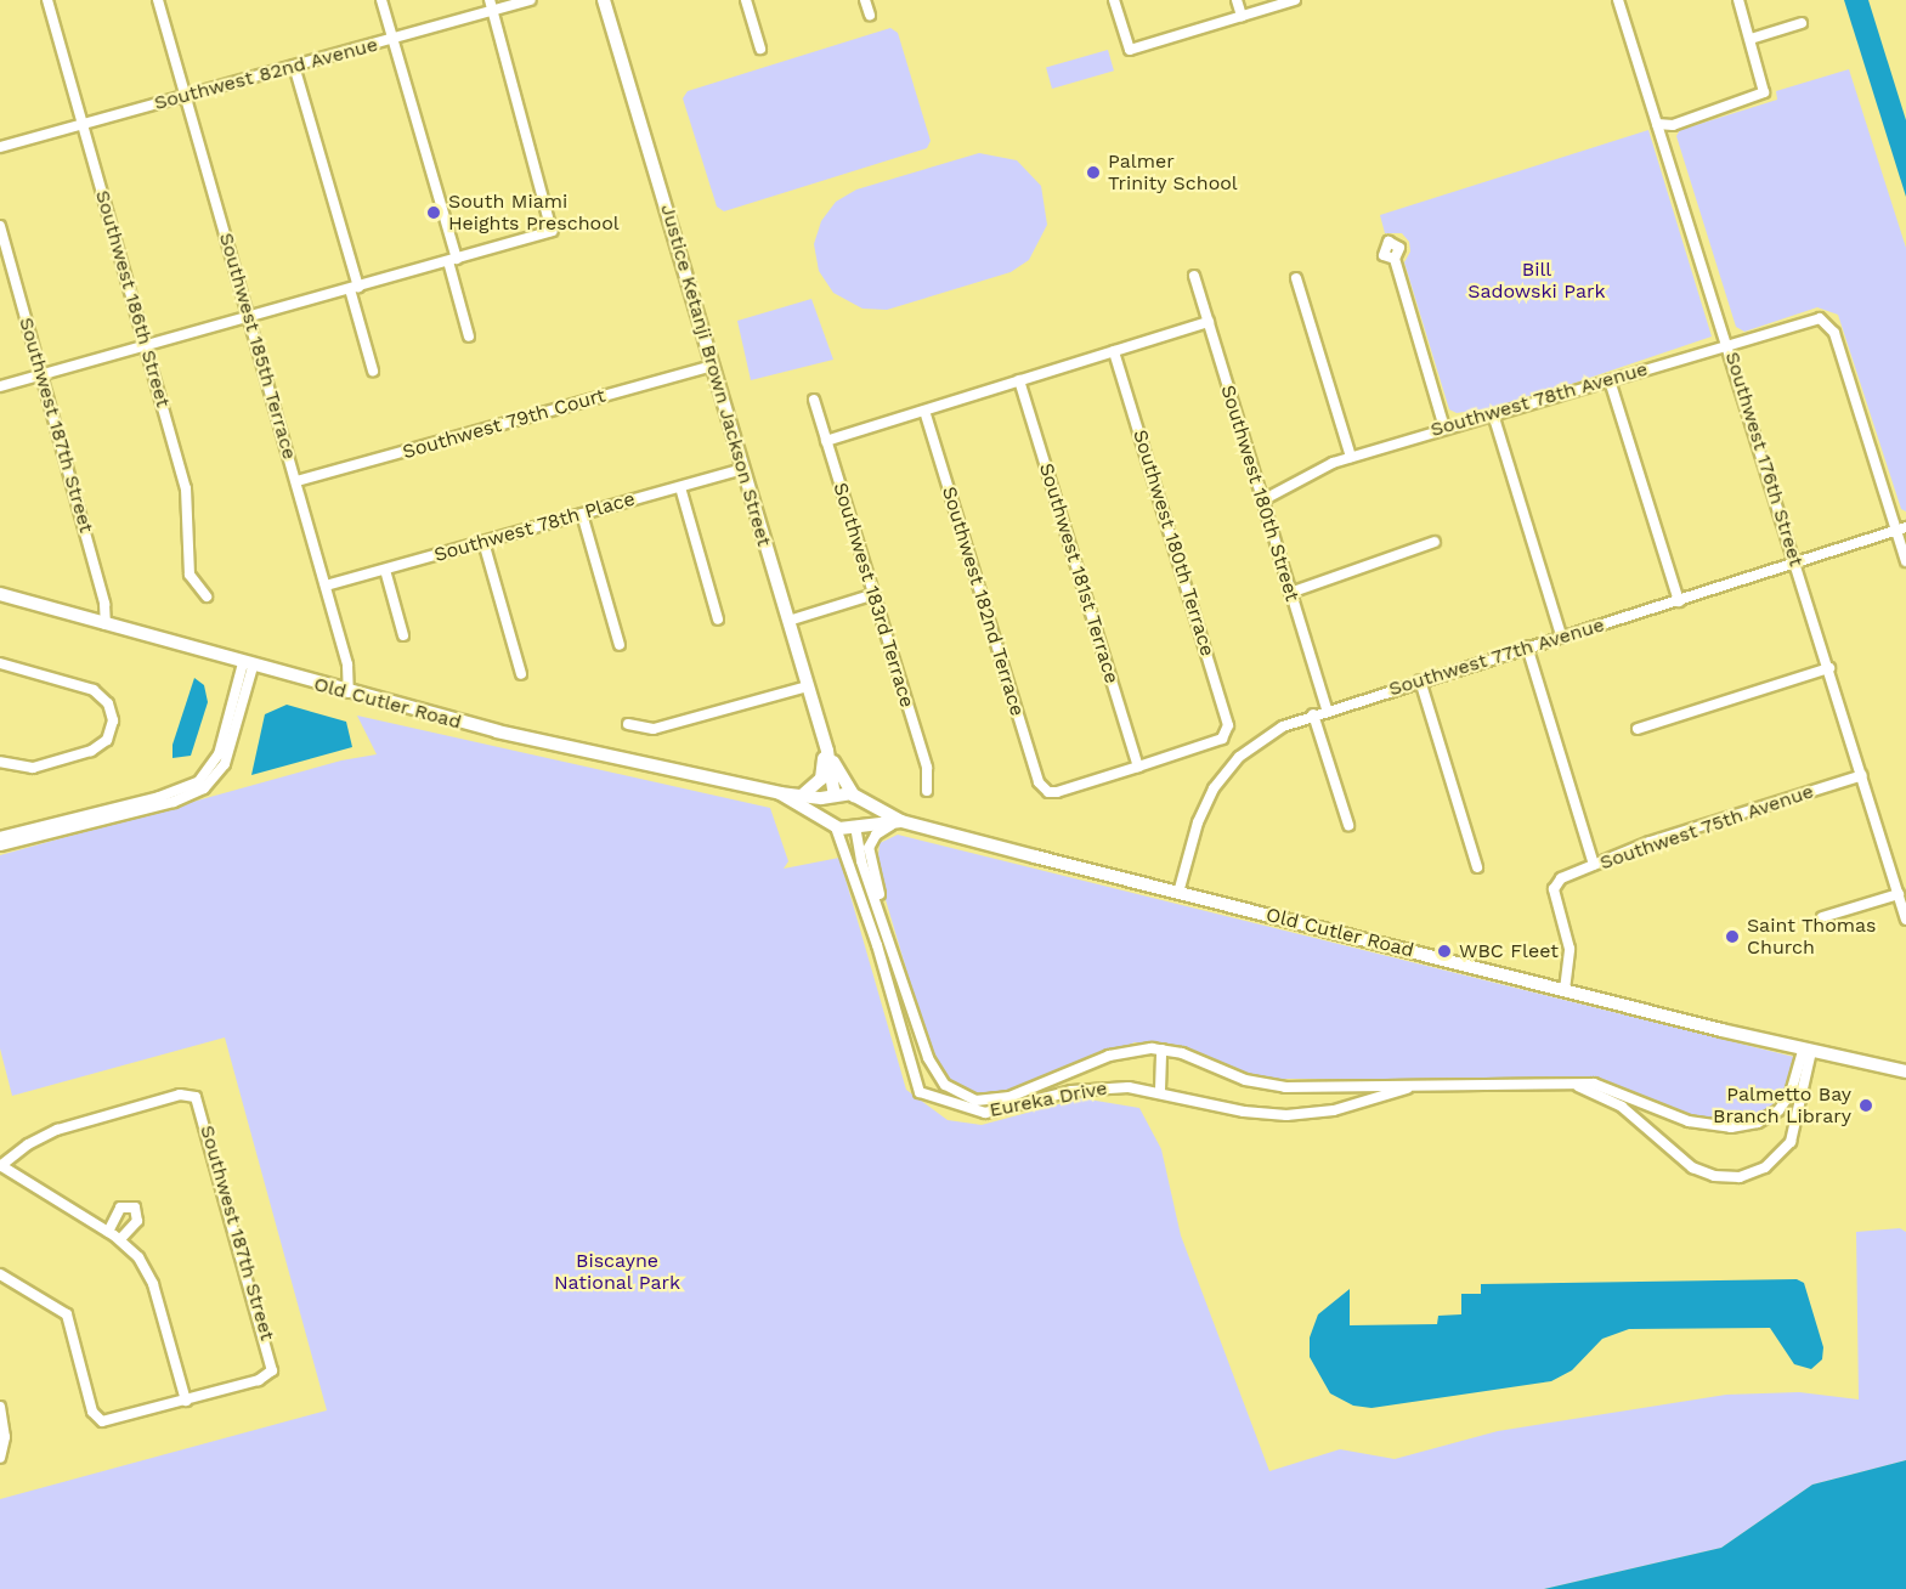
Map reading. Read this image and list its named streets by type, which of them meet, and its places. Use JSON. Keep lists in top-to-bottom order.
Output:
{
  "streets": {
    "main road": ["Justice Ketanji Brown Jackson Street", "Old Cutler Road"],
    "street": [
      "Southwest 82nd Avenue",
      "Southwest 186th Street",
      "Southwest 185th Terrace",
      "Southwest 78th Avenue",
      "Southwest 79th Court",
      "Southwest 187th Street",
      "Southwest 176th Street",
      "Southwest 180th Street",
      "Southwest 78th Place",
      "Southwest 180th Terrace",
      "Southwest 181st Terrace",
      "Southwest 183rd Terrace",
      "Southwest 182nd Terrace",
      "Southwest 77th Avenue",
      "Southwest 75th Avenue",
      "Eureka Drive"
    ]
  },
  "crossings": [
    ["Southwest 82nd Avenue", "Southwest 186th Street"],
    ["Southwest 82nd Avenue", "Southwest 185th Terrace"],
    ["Southwest 185th Terrace", "Southwest 79th Court"],
    ["Southwest 185th Terrace", "Southwest 78th Place"],
    ["Southwest 185th Terrace", "Old Cutler Road"],
    ["Justice Ketanji Brown Jackson Street", "Southwest 79th Court"],
    ["Justice Ketanji Brown Jackson Street", "Southwest 78th Place"],
    ["Justice Ketanji Brown Jackson Street", "Old Cutler Road"],
    ["Justice Ketanji Brown Jackson Street", "Eureka Drive"],
    ["Southwest 78th Avenue", "Southwest 176th Street"],
    ["Southwest 78th Avenue", "Southwest 180th Street"],
    ["Southwest 78th Avenue", "Southwest 77th Avenue"],
    ["Southwest 187th Street", "Old Cutler Road"],
    ["Southwest 176th Street", "Southwest 77th Avenue"],
    ["Southwest 176th Street", "Southwest 75th Avenue"],
    ["Southwest 180th Street", "Southwest 77th Avenue"],
    ["Southwest 180th Terrace", "Southwest 181st Terrace"],
    ["Southwest 180th Terrace", "Southwest 182nd Terrace"],
    ["Southwest 181st Terrace", "Southwest 182nd Terrace"],
    ["Southwest 77th Avenue", "Old Cutler Road"],
    ["Old Cutler Road", "Southwest 75th Avenue"],
    ["Old Cutler Road", "Eureka Drive"]
  ],
  "parks": ["Bill Sadowski Park", "Biscayne National Park"],
  "places": [
    "Palmer Trinity School",
    "South Miami Heights Preschool",
    "Saint Thomas Church",
    "WBC Fleet",
    "Palmetto Bay Branch Library"
  ]
}
